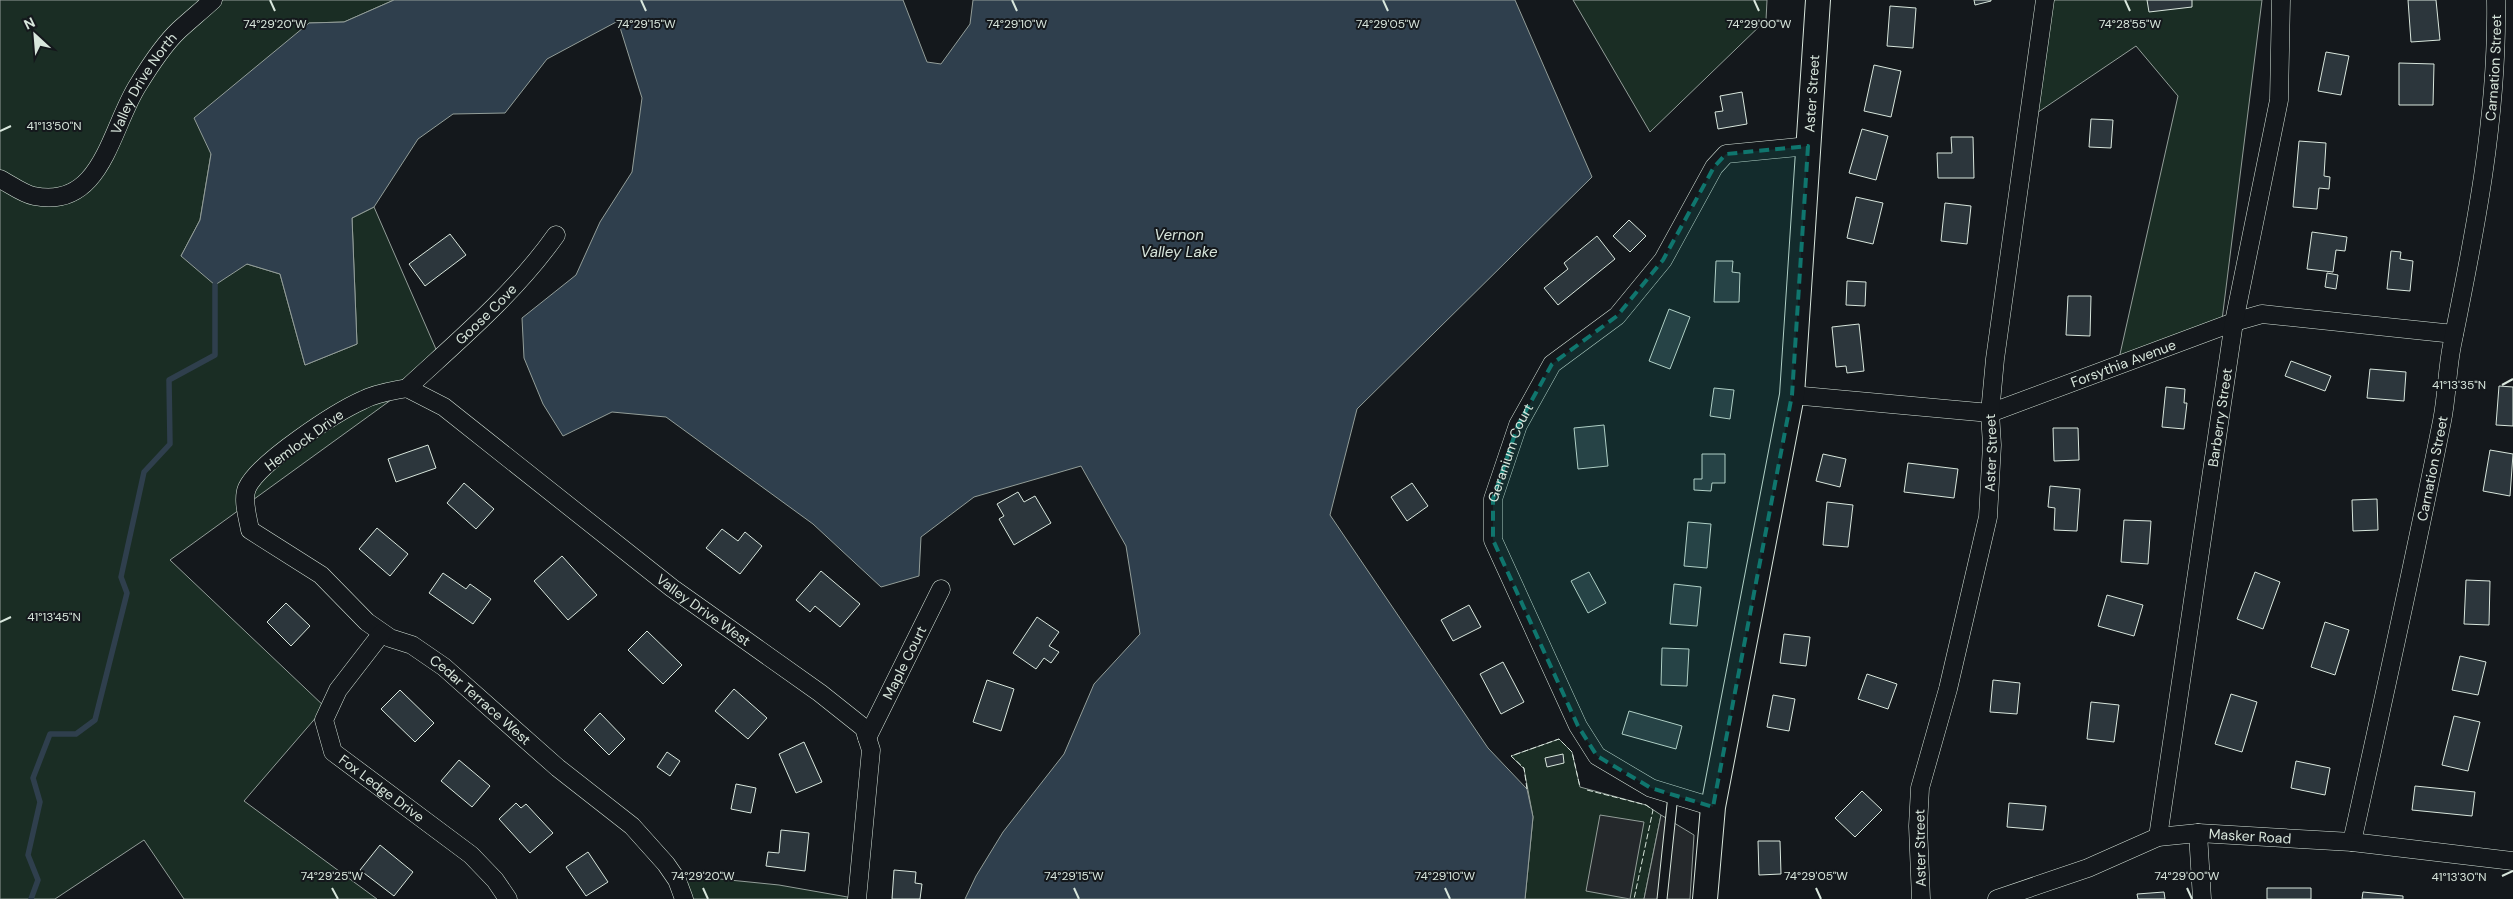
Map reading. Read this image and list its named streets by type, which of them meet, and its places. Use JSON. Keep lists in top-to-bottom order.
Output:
{
  "streets": {
    "street": [
      "Carnation Street",
      "Valley Drive North",
      "Aster Street",
      "Goose Cove",
      "Forsythia Avenue",
      "Barberry Street",
      "Hemlock Drive",
      "Geranium Court",
      "Valley Drive West",
      "Maple Court",
      "Cedar Terrace West",
      "Fox Ledge Drive",
      "Masker Road"
    ]
  },
  "crossings": [
    ["Carnation Street", "Forsythia Avenue"],
    ["Carnation Street", "Masker Road"],
    ["Aster Street", "Forsythia Avenue"],
    ["Aster Street", "Geranium Court"],
    ["Goose Cove", "Hemlock Drive"],
    ["Goose Cove", "Valley Drive West"],
    ["Forsythia Avenue", "Barberry Street"],
    ["Barberry Street", "Masker Road"],
    ["Hemlock Drive", "Valley Drive West"],
    ["Hemlock Drive", "Cedar Terrace West"],
    ["Valley Drive West", "Maple Court"],
    ["Cedar Terrace West", "Fox Ledge Drive"]
  ],
  "water": ["Vernon Valley Lake"],
  "north": "top left",
  "coordinates": [
    "74°29'20\"W",
    "74°29'15\"W",
    "74°29'10\"W",
    "74°29'05\"W",
    "74°29'00\"W",
    "74°28'55\"W",
    "41°13'50\"N",
    "41°13'35\"N",
    "41°13'45\"N",
    "74°29'25\"W",
    "41°13'30\"N"
  ]
}
